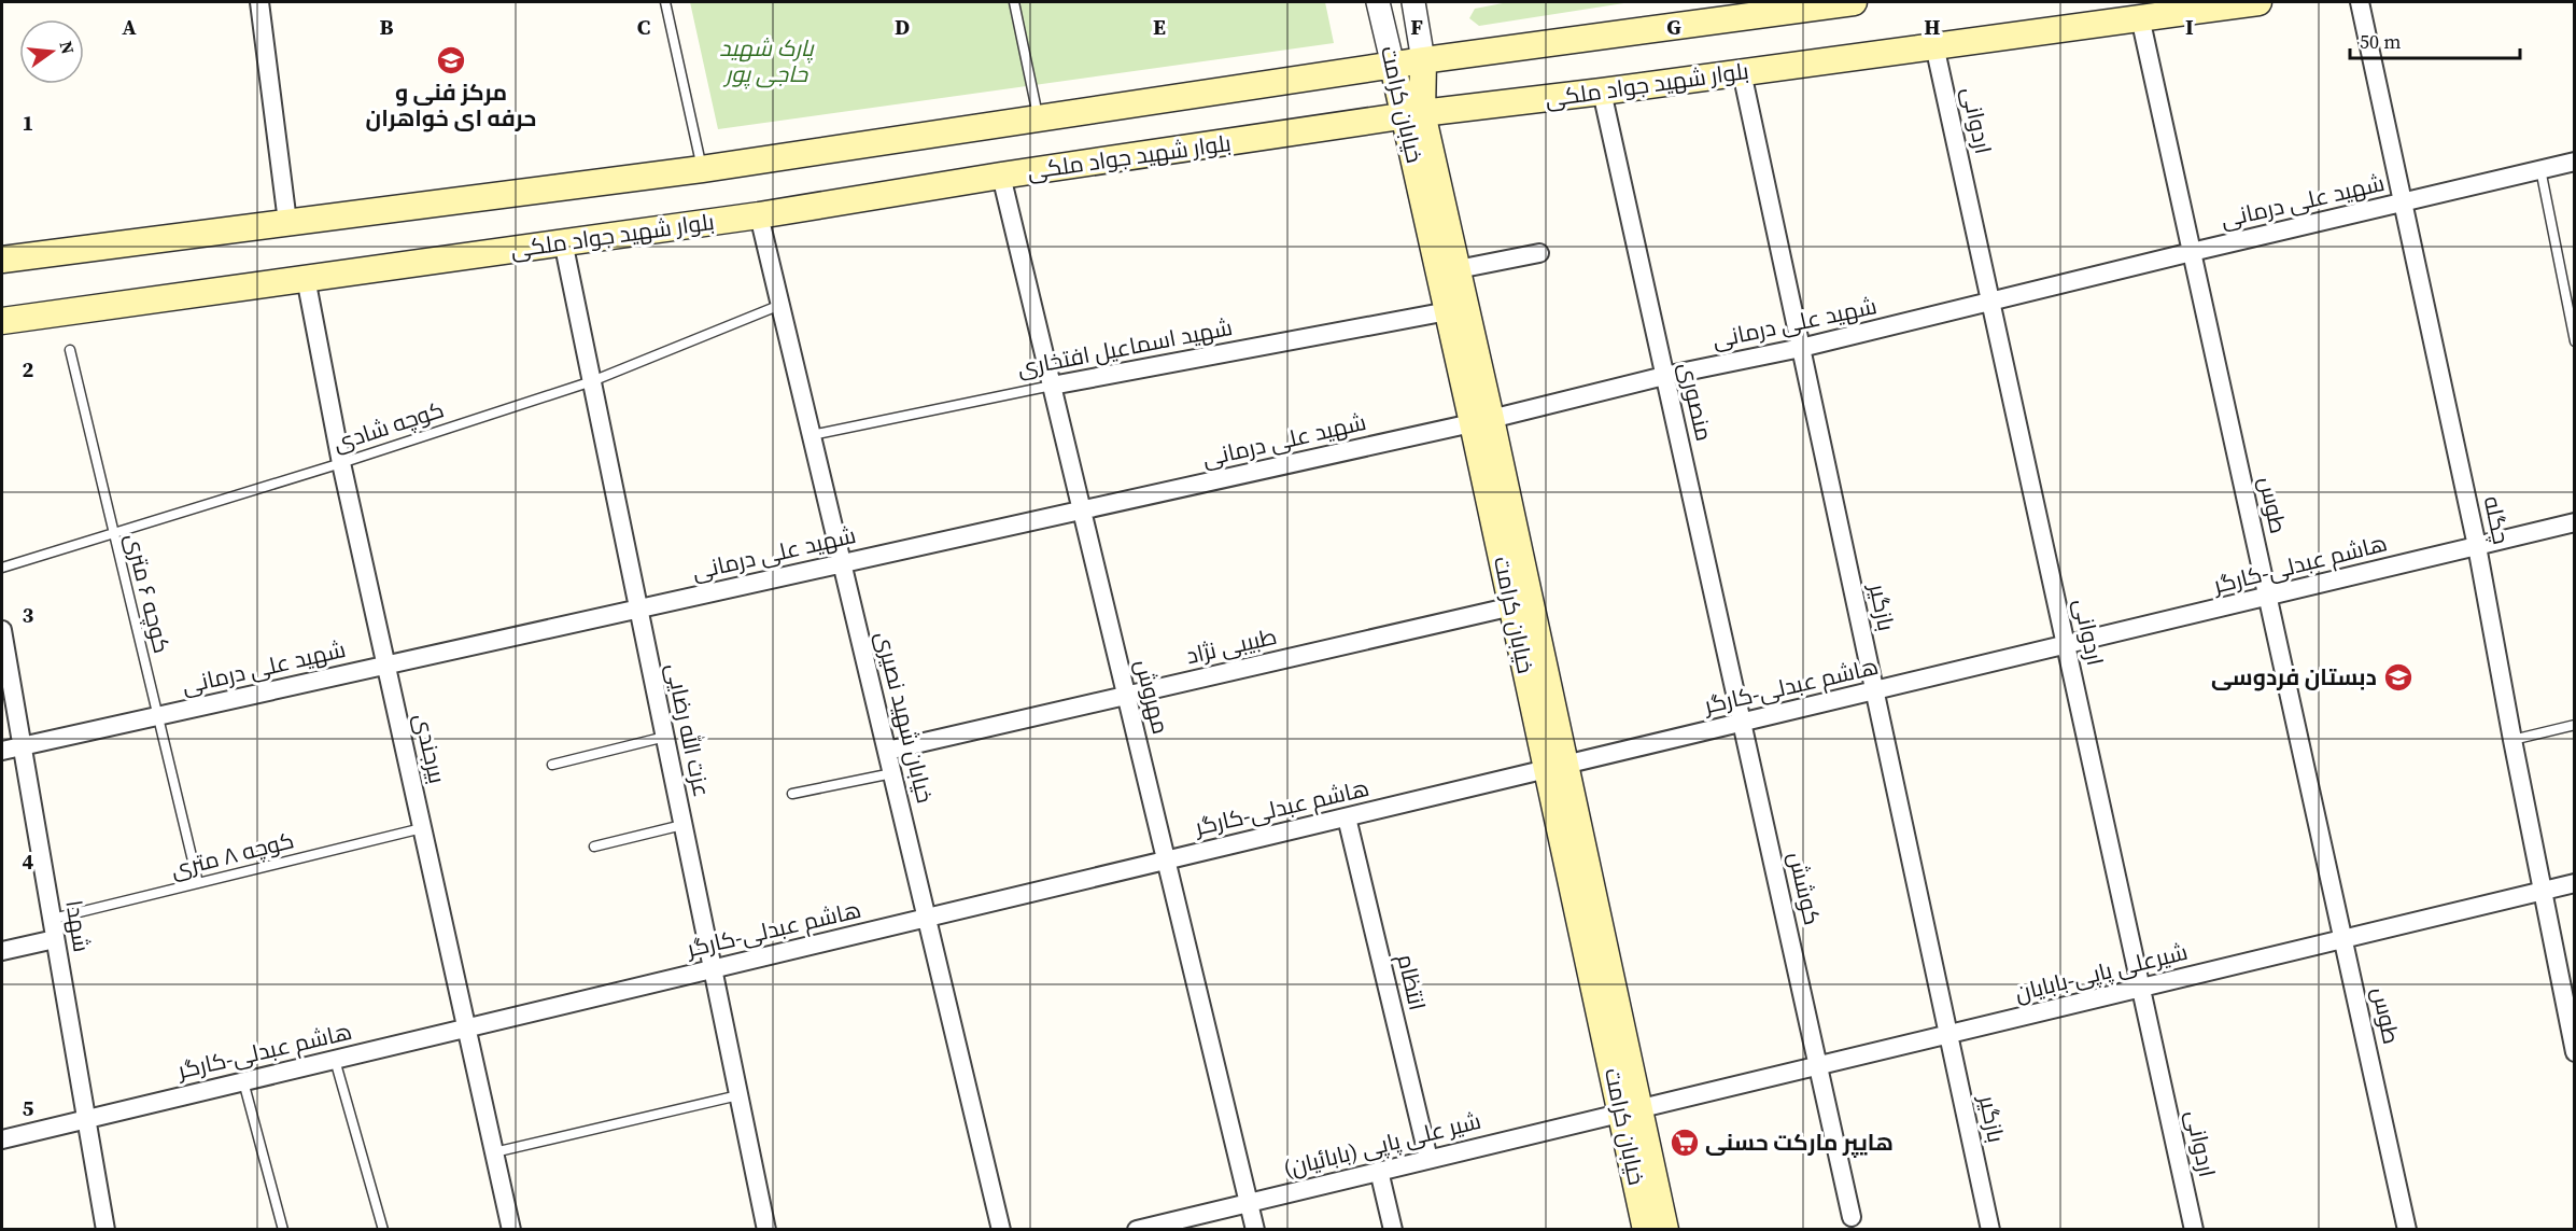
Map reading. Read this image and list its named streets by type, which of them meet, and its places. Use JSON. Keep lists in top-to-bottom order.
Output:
{
  "streets": {
    "main road": ["بلوار شهید جواد ملکی", "خیابان کرامت"],
    "street": [
      "اردوانی",
      "شهید علی درمانی",
      "شهید اسماعیل افتخاری",
      "منصوری",
      "طوس",
      "چگله",
      "هاشم عبدلی-کارگر",
      "بازگیر",
      "طبیبی نژاد",
      "مهروش",
      "خیابان شهید نصیری",
      "عزت الله رضایی",
      "بیرجندی",
      "کوشش",
      "شهدا",
      "شیرعلی پاپی-بابایان",
      "انتظام",
      "شیر علی پاپی (بابائیان)"
    ],
    "lane": ["کوچه شادی", "کوچه ۶ متری", "کوچه ۸ متری"]
  },
  "crossings": [
    ["بلوار شهید جواد ملکی", "خیابان کرامت"],
    ["بلوار شهید جواد ملکی", "اردوانی"],
    ["بلوار شهید جواد ملکی", "منصوری"],
    ["بلوار شهید جواد ملکی", "طوس"],
    ["بلوار شهید جواد ملکی", "بازگیر"],
    ["بلوار شهید جواد ملکی", "مهروش"],
    ["بلوار شهید جواد ملکی", "خیابان شهید نصیری"],
    ["بلوار شهید جواد ملکی", "عزت الله رضایی"],
    ["بلوار شهید جواد ملکی", "بیرجندی"],
    ["خیابان کرامت", "شهید علی درمانی"],
    ["خیابان کرامت", "شهید اسماعیل افتخاری"],
    ["خیابان کرامت", "هاشم عبدلی-کارگر"],
    ["خیابان کرامت", "طبیبی نژاد"],
    ["خیابان کرامت", "شیرعلی پاپی-بابایان"],
    ["خیابان کرامت", "شیر علی پاپی (بابائیان)"],
    ["اردوانی", "شهید علی درمانی"],
    ["اردوانی", "هاشم عبدلی-کارگر"],
    ["اردوانی", "شیرعلی پاپی-بابایان"],
    ["شهید علی درمانی", "منصوری"],
    ["شهید علی درمانی", "طوس"],
    ["شهید علی درمانی", "چگله"],
    ["شهید علی درمانی", "کوچه ۶ متری"],
    ["شهید علی درمانی", "بازگیر"],
    ["شهید علی درمانی", "مهروش"],
    ["شهید علی درمانی", "خیابان شهید نصیری"],
    ["شهید علی درمانی", "عزت الله رضایی"],
    ["شهید علی درمانی", "بیرجندی"],
    ["شهید علی درمانی", "شهدا"],
    ["شهید اسماعیل افتخاری", "مهروش"],
    ["شهید اسماعیل افتخاری", "خیابان شهید نصیری"],
    ["منصوری", "هاشم عبدلی-کارگر"],
    ["منصوری", "کوشش"],
    ["کوچه شادی", "کوچه ۶ متری"],
    ["کوچه شادی", "خیابان شهید نصیری"],
    ["کوچه شادی", "عزت الله رضایی"],
    ["کوچه شادی", "بیرجندی"],
    ["طوس", "هاشم عبدلی-کارگر"],
    ["طوس", "شیرعلی پاپی-بابایان"],
    ["چگله", "هاشم عبدلی-کارگر"],
    ["چگله", "شیرعلی پاپی-بابایان"],
    ["هاشم عبدلی-کارگر", "بازگیر"],
    ["هاشم عبدلی-کارگر", "مهروش"],
    ["هاشم عبدلی-کارگر", "خیابان شهید نصیری"],
    ["هاشم عبدلی-کارگر", "عزت الله رضایی"],
    ["هاشم عبدلی-کارگر", "بیرجندی"],
    ["هاشم عبدلی-کارگر", "کوشش"],
    ["هاشم عبدلی-کارگر", "شهدا"],
    ["هاشم عبدلی-کارگر", "انتظام"],
    ["کوچه ۶ متری", "کوچه ۸ متری"],
    ["بازگیر", "شیرعلی پاپی-بابایان"],
    ["طبیبی نژاد", "مهروش"],
    ["طبیبی نژاد", "خیابان شهید نصیری"],
    ["مهروش", "شیر علی پاپی (بابائیان)"],
    ["بیرجندی", "کوچه ۸ متری"],
    ["کوچه ۸ متری", "شهدا"],
    ["کوشش", "شیرعلی پاپی-بابایان"],
    ["شیرعلی پاپی-بابایان", "شیر علی پاپی (بابائیان)"],
    ["انتظام", "شیر علی پاپی (بابائیان)"]
  ],
  "parks": ["پارک شهید حاجی پور"],
  "places": {
    "school or university": ["مرکز فنی و حرفه ای خواهران", "دبستان فردوسی"],
    "supermarket": ["هایپر مارکت حسنی"]
  },
  "scale_bar": "50 m",
  "north": "right",
  "grid": {
    "columns": [
      "A",
      "B",
      "C",
      "D",
      "E",
      "F",
      "G",
      "H",
      "I"
    ],
    "rows": [
      "1",
      "2",
      "3",
      "4",
      "5"
    ]
  }
}
